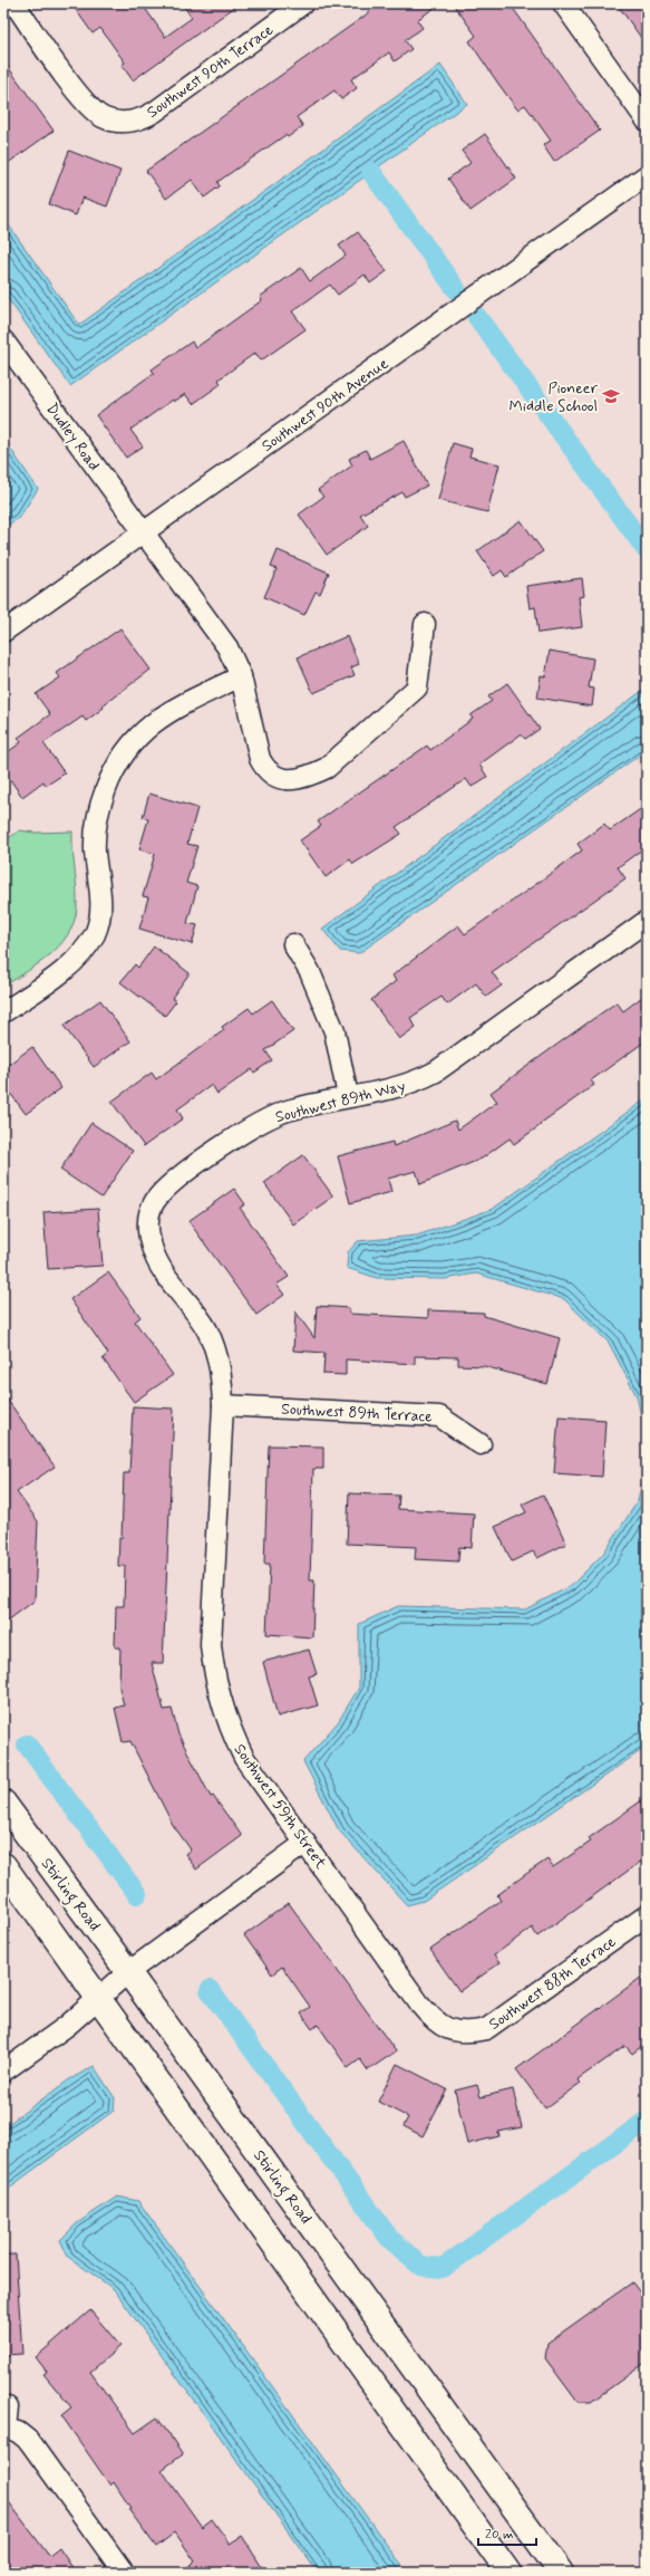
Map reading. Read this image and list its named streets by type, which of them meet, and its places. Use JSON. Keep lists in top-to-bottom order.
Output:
{
  "streets": {
    "main road": ["Stirling Road"],
    "street": [
      "Southwest 90th Terrace",
      "Southwest 90th Avenue",
      "Dudley Road",
      "Southwest 89th Way",
      "Southwest 89th Terrace",
      "Southwest 59th Street",
      "Southwest 88th Terrace"
    ]
  },
  "crossings": [
    ["Southwest 90th Avenue", "Dudley Road"],
    ["Southwest 89th Way", "Southwest 89th Terrace"],
    ["Southwest 89th Way", "Southwest 59th Street"],
    ["Southwest 89th Terrace", "Southwest 59th Street"],
    ["Southwest 59th Street", "Southwest 88th Terrace"]
  ],
  "places": {
    "school or university": ["Pioneer Middle School"]
  },
  "scale_bar": "20 m"
}
